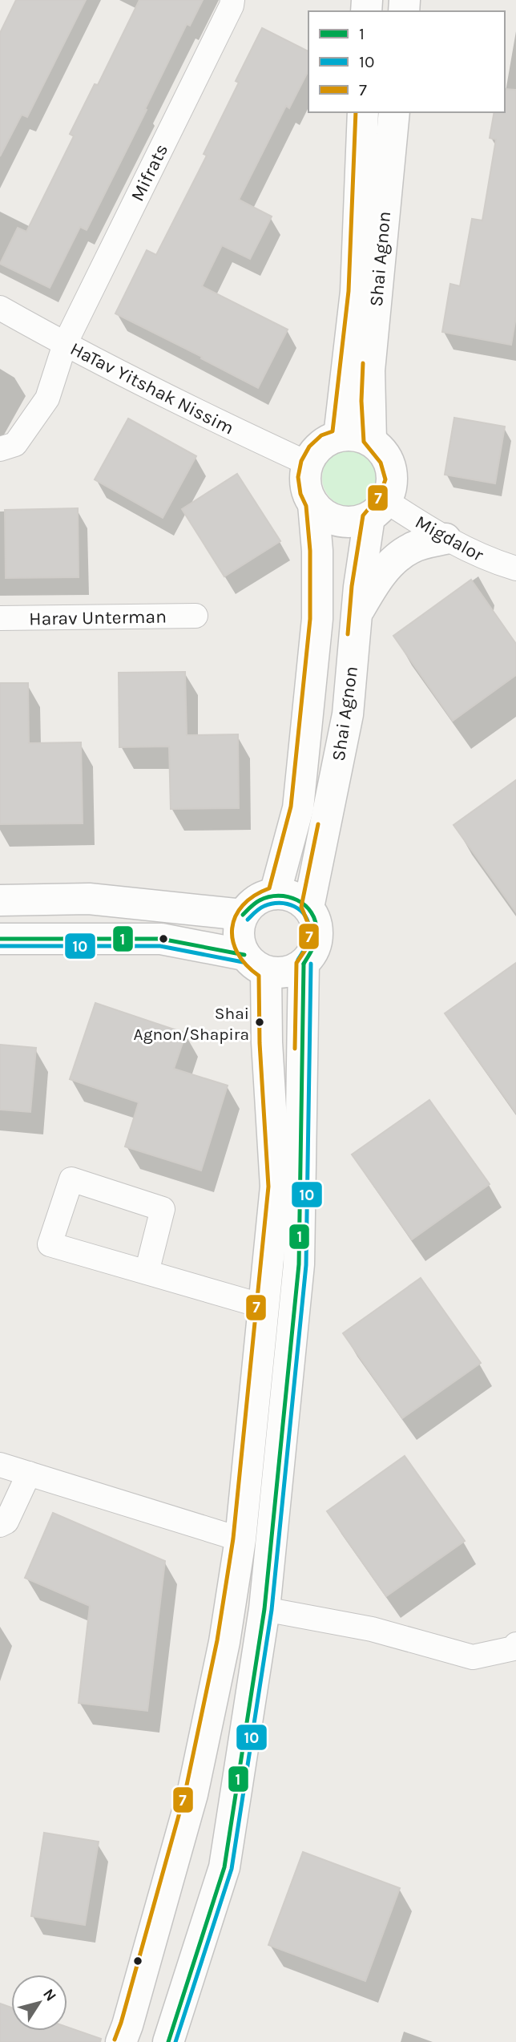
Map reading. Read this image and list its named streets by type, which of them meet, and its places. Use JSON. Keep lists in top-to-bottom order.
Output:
{
  "streets": {
    "street": [
      "Mifrats",
      "Shai Agnon",
      "HaTav Yitshak Nissim",
      "Migdalor",
      "Harav Unterman"
    ]
  },
  "crossings": [
    ["Mifrats", "HaTav Yitshak Nissim"],
    ["Shai Agnon", "HaTav Yitshak Nissim"],
    ["Shai Agnon", "Migdalor"],
    ["HaTav Yitshak Nissim", "Migdalor"]
  ],
  "places": ["Shai Agnon/Shapira"],
  "lines": ["transit line 7", "transit line 1", "transit line 10"],
  "legend": ["1", "10", "7"],
  "north": "top right"
}
